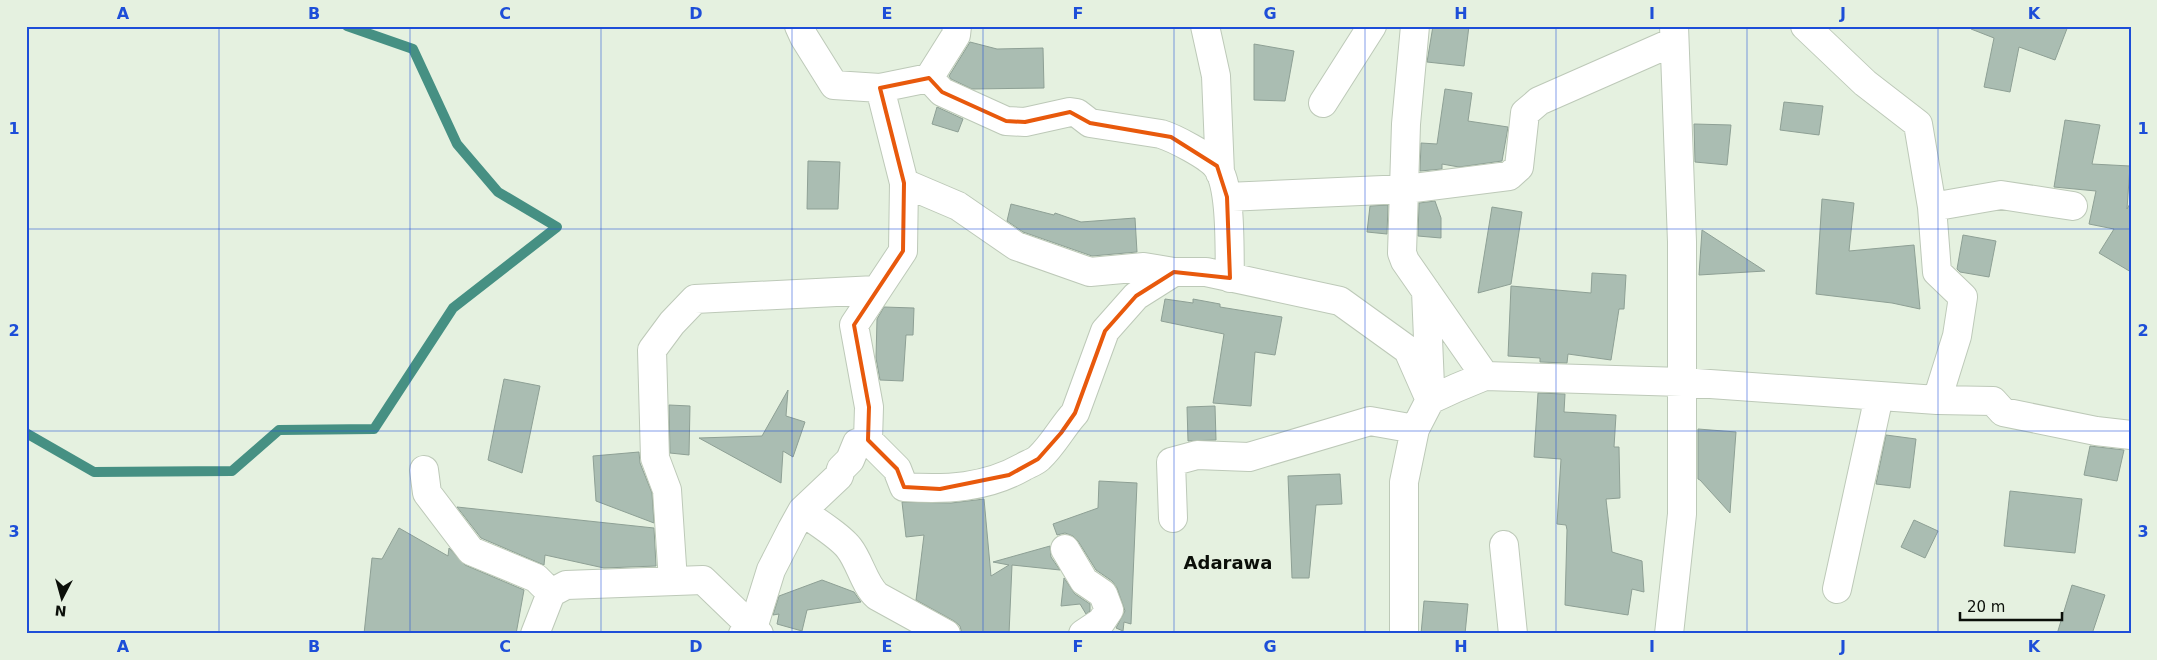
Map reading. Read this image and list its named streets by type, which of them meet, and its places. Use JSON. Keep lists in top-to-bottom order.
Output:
{
  "districts": ["Adarawa"],
  "scale_bar": "20 m",
  "north": "bottom",
  "grid": {
    "columns": [
      "A",
      "B",
      "C",
      "D",
      "E",
      "F",
      "G",
      "H",
      "I",
      "J",
      "K"
    ],
    "rows": ["1", "2", "3"]
  }
}
